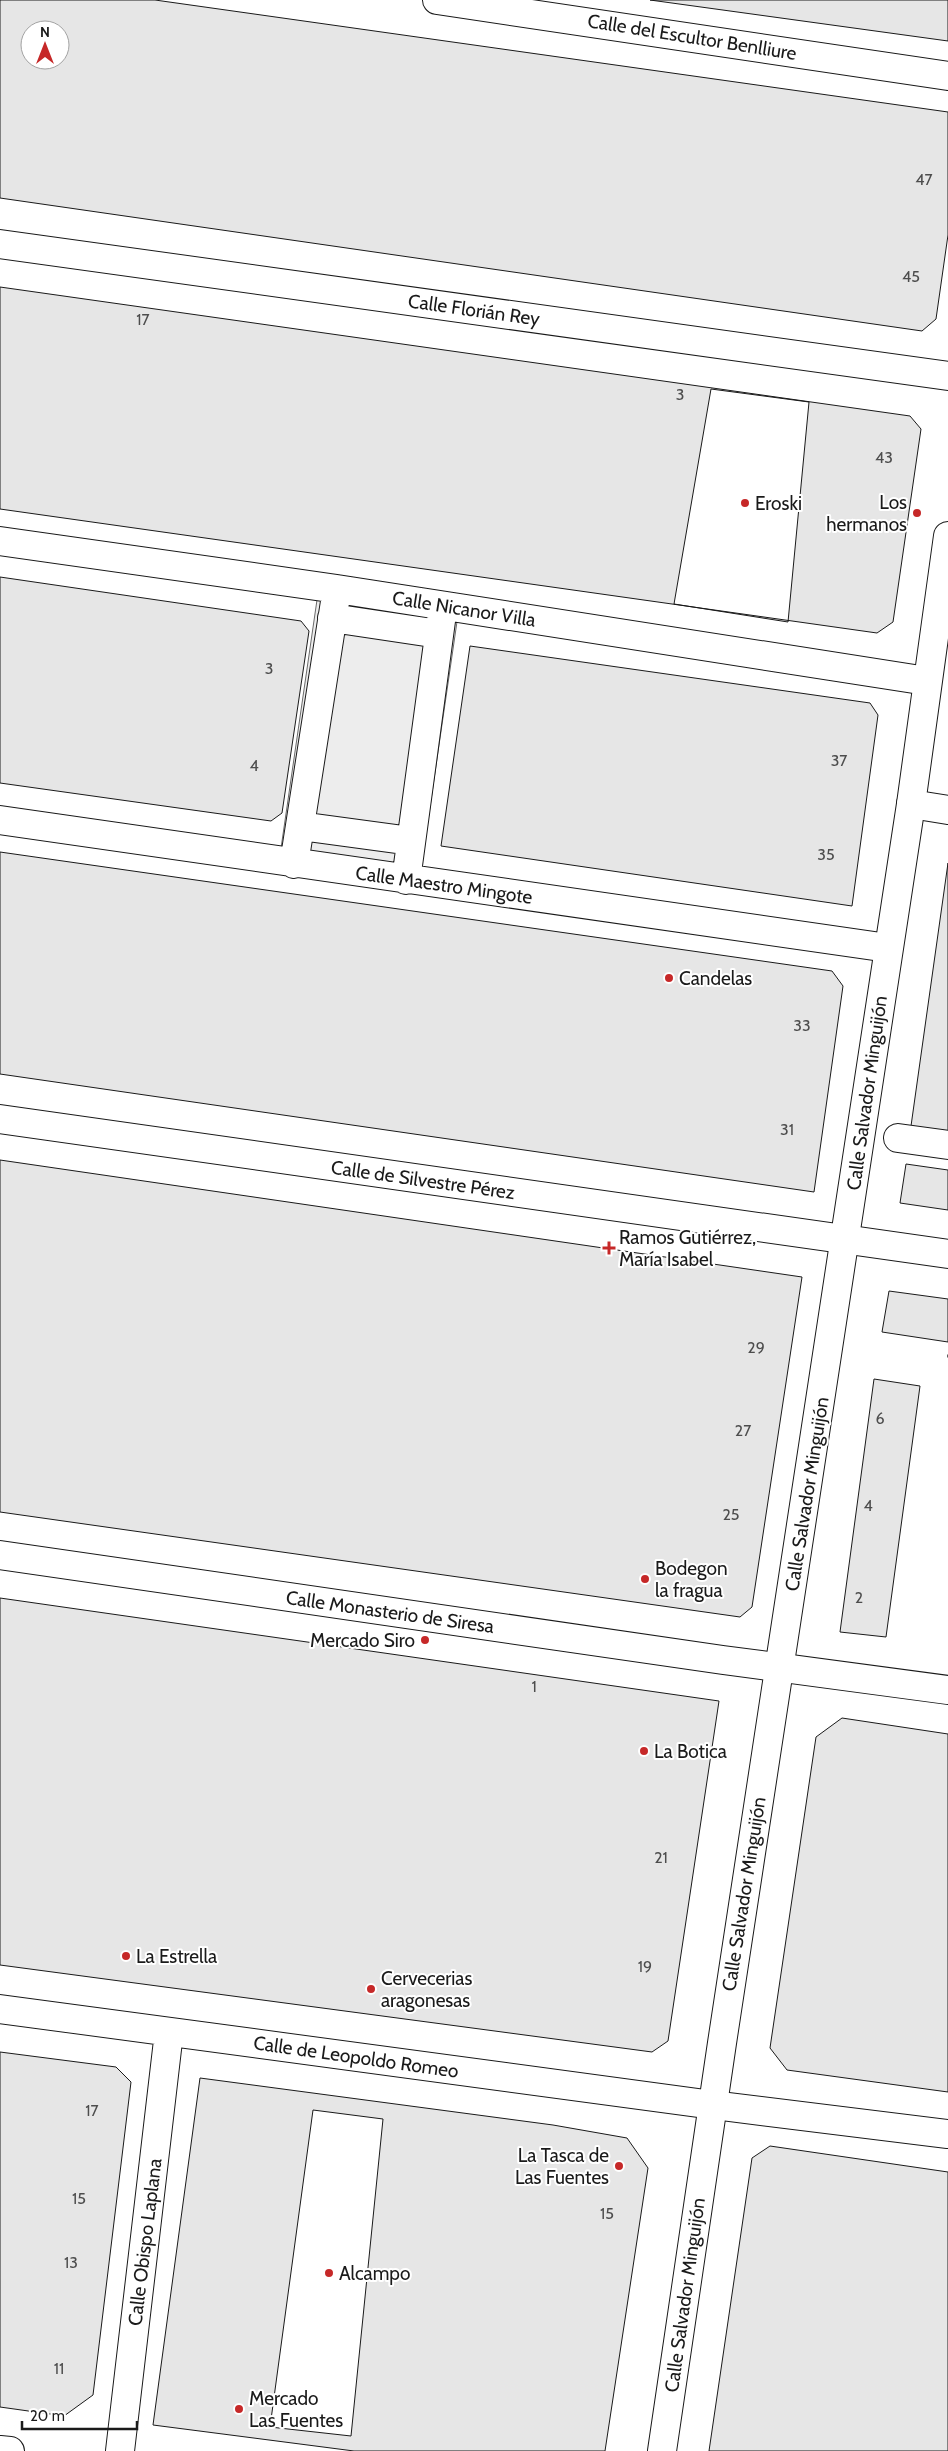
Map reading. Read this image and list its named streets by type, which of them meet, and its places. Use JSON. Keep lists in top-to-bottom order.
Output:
{
  "streets": {
    "street": [
      "Calle del Escultor Benlliure",
      "Calle Florián Rey",
      "Calle Nicanor Villa",
      "Calle Maestro Mingote",
      "Calle Salvador Minguijón",
      "Calle de Silvestre Pérez",
      "Calle Monasterio de Siresa",
      "Calle de Leopoldo Romeo",
      "Calle Obispo Laplana"
    ]
  },
  "crossings": [
    ["Calle Nicanor Villa", "Calle Salvador Minguijón"],
    ["Calle Maestro Mingote", "Calle Salvador Minguijón"],
    ["Calle Salvador Minguijón", "Calle de Silvestre Pérez"],
    ["Calle Salvador Minguijón", "Calle Monasterio de Siresa"],
    ["Calle Salvador Minguijón", "Calle de Leopoldo Romeo"],
    ["Calle de Leopoldo Romeo", "Calle Obispo Laplana"]
  ],
  "places": {
    "other": [
      "Eroski",
      "Los hermanos",
      "Candelas",
      "Bodegon la fragua",
      "Mercado Siro",
      "La Botica",
      "La Estrella",
      "Cervecerias aragonesas",
      "La Tasca de Las Fuentes",
      "Alcampo",
      "Mercado Las Fuentes"
    ],
    "health": ["Ramos Gutiérrez, María Isabel"]
  },
  "house_numbers": [
    "47",
    "45",
    "17",
    "3",
    "43",
    "3",
    "37",
    "4",
    "35",
    "33",
    "31",
    "29",
    "6",
    "27",
    "4",
    "25",
    "2",
    "1",
    "21",
    "19",
    "17",
    "15",
    "15",
    "13",
    "11"
  ],
  "scale_bar": "20 m",
  "north": "top"
}
